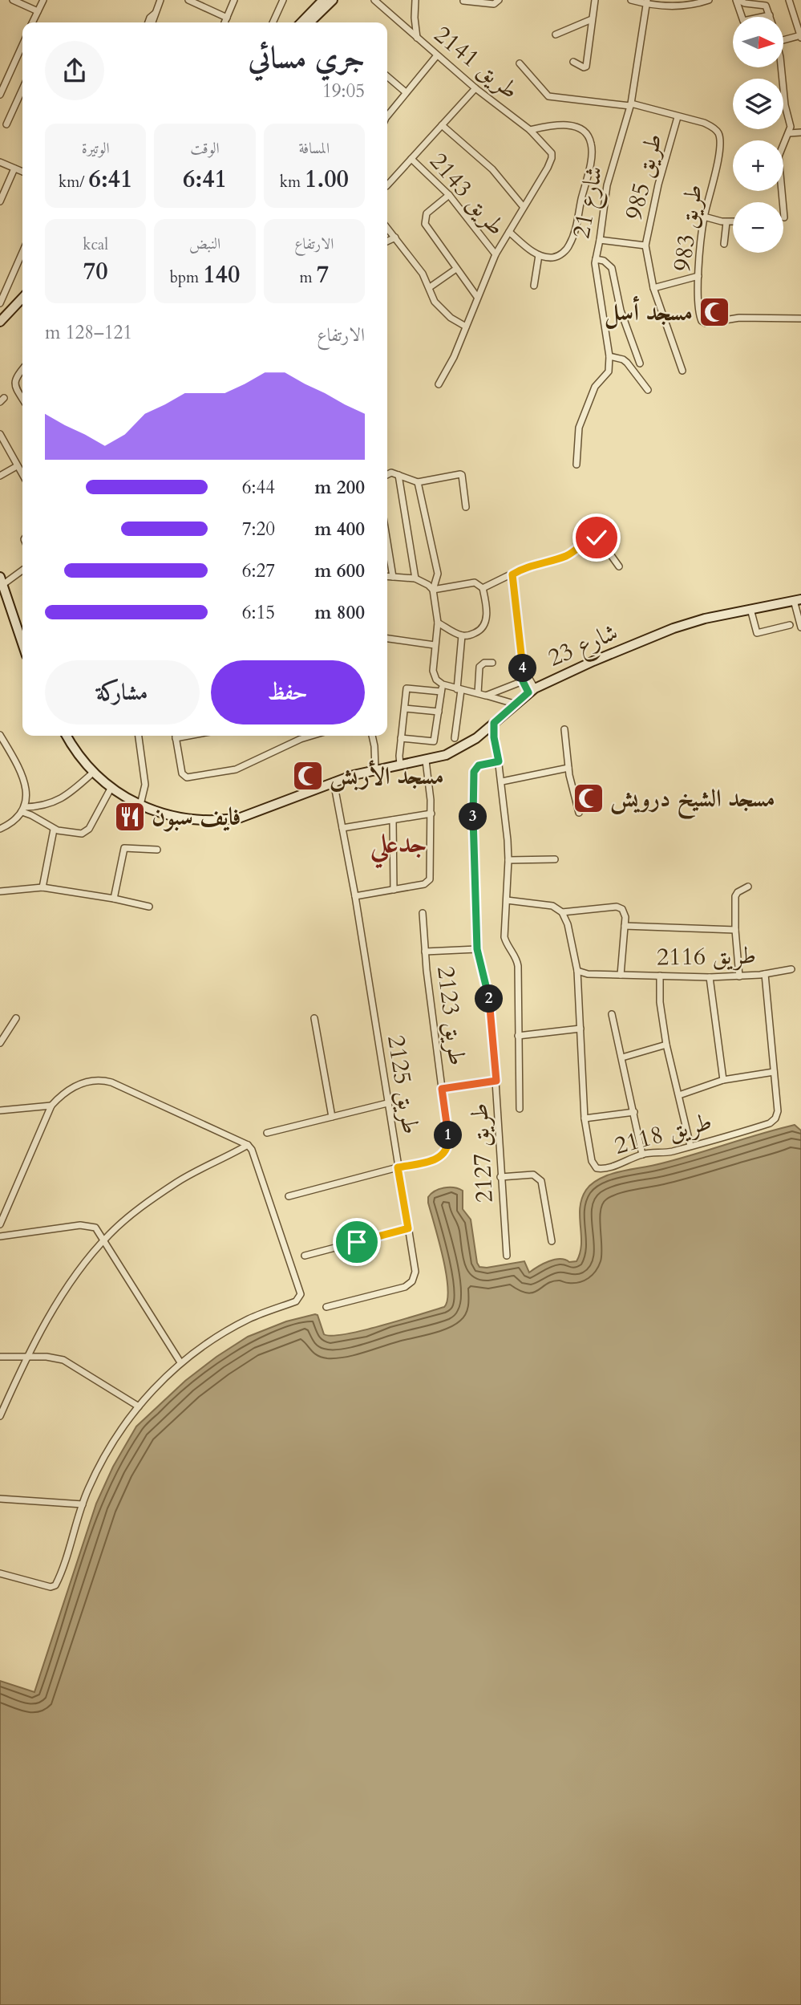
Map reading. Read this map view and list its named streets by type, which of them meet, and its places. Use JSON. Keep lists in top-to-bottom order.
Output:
{
  "streets": {
    "street": [
      "طريق 2141",
      "طريق 985",
      "طريق 2143",
      "شارع 21",
      "طريق 983",
      "شارع 23",
      "طريق 2116",
      "طريق 2123",
      "طريق 2125",
      "طريق 2118",
      "طريق 2127"
    ]
  },
  "crossings": [
    ["طريق 2141", "طريق 2143"],
    ["طريق 985", "شارع 21"],
    ["طريق 985", "طريق 983"],
    ["شارع 21", "طريق 983"],
    ["شارع 23", "طريق 2125"],
    ["طريق 2116", "طريق 2118"],
    ["طريق 2123", "طريق 2125"],
    ["طريق 2123", "طريق 2127"]
  ],
  "districts": ["جدعلي"],
  "places": {
    "mosque": ["مسجد أسل", "مسجد الأربش", "مسجد الشيخ درويش"],
    "restaurant": ["فايف سبون"]
  },
  "north": "right",
  "page": {
    "map_buttons": ["+", "−"],
    "heading": ["جري مسائي", "19:05"],
    "stats": [
      ["المسافة", "1.00 km"],
      ["الوقت", "6:41"],
      ["الوتيرة", "6:41 /km"],
      ["الارتفاع", "7 m"],
      ["النبض", "140 bpm"],
      ["kcal", "70"]
    ],
    "chart": ["الارتفاع", "121–128 m"],
    "list": [
      {
        "name": "200 m",
        "note": "6:44"
      },
      {
        "name": "400 m",
        "note": "7:20"
      },
      {
        "name": "600 m",
        "note": "6:27"
      },
      {
        "name": "800 m",
        "note": "6:15"
      }
    ],
    "buttons": ["حفظ", "مشاركة"],
    "pins": [
      "4",
      "3",
      "2",
      "1"
    ]
  }
}
